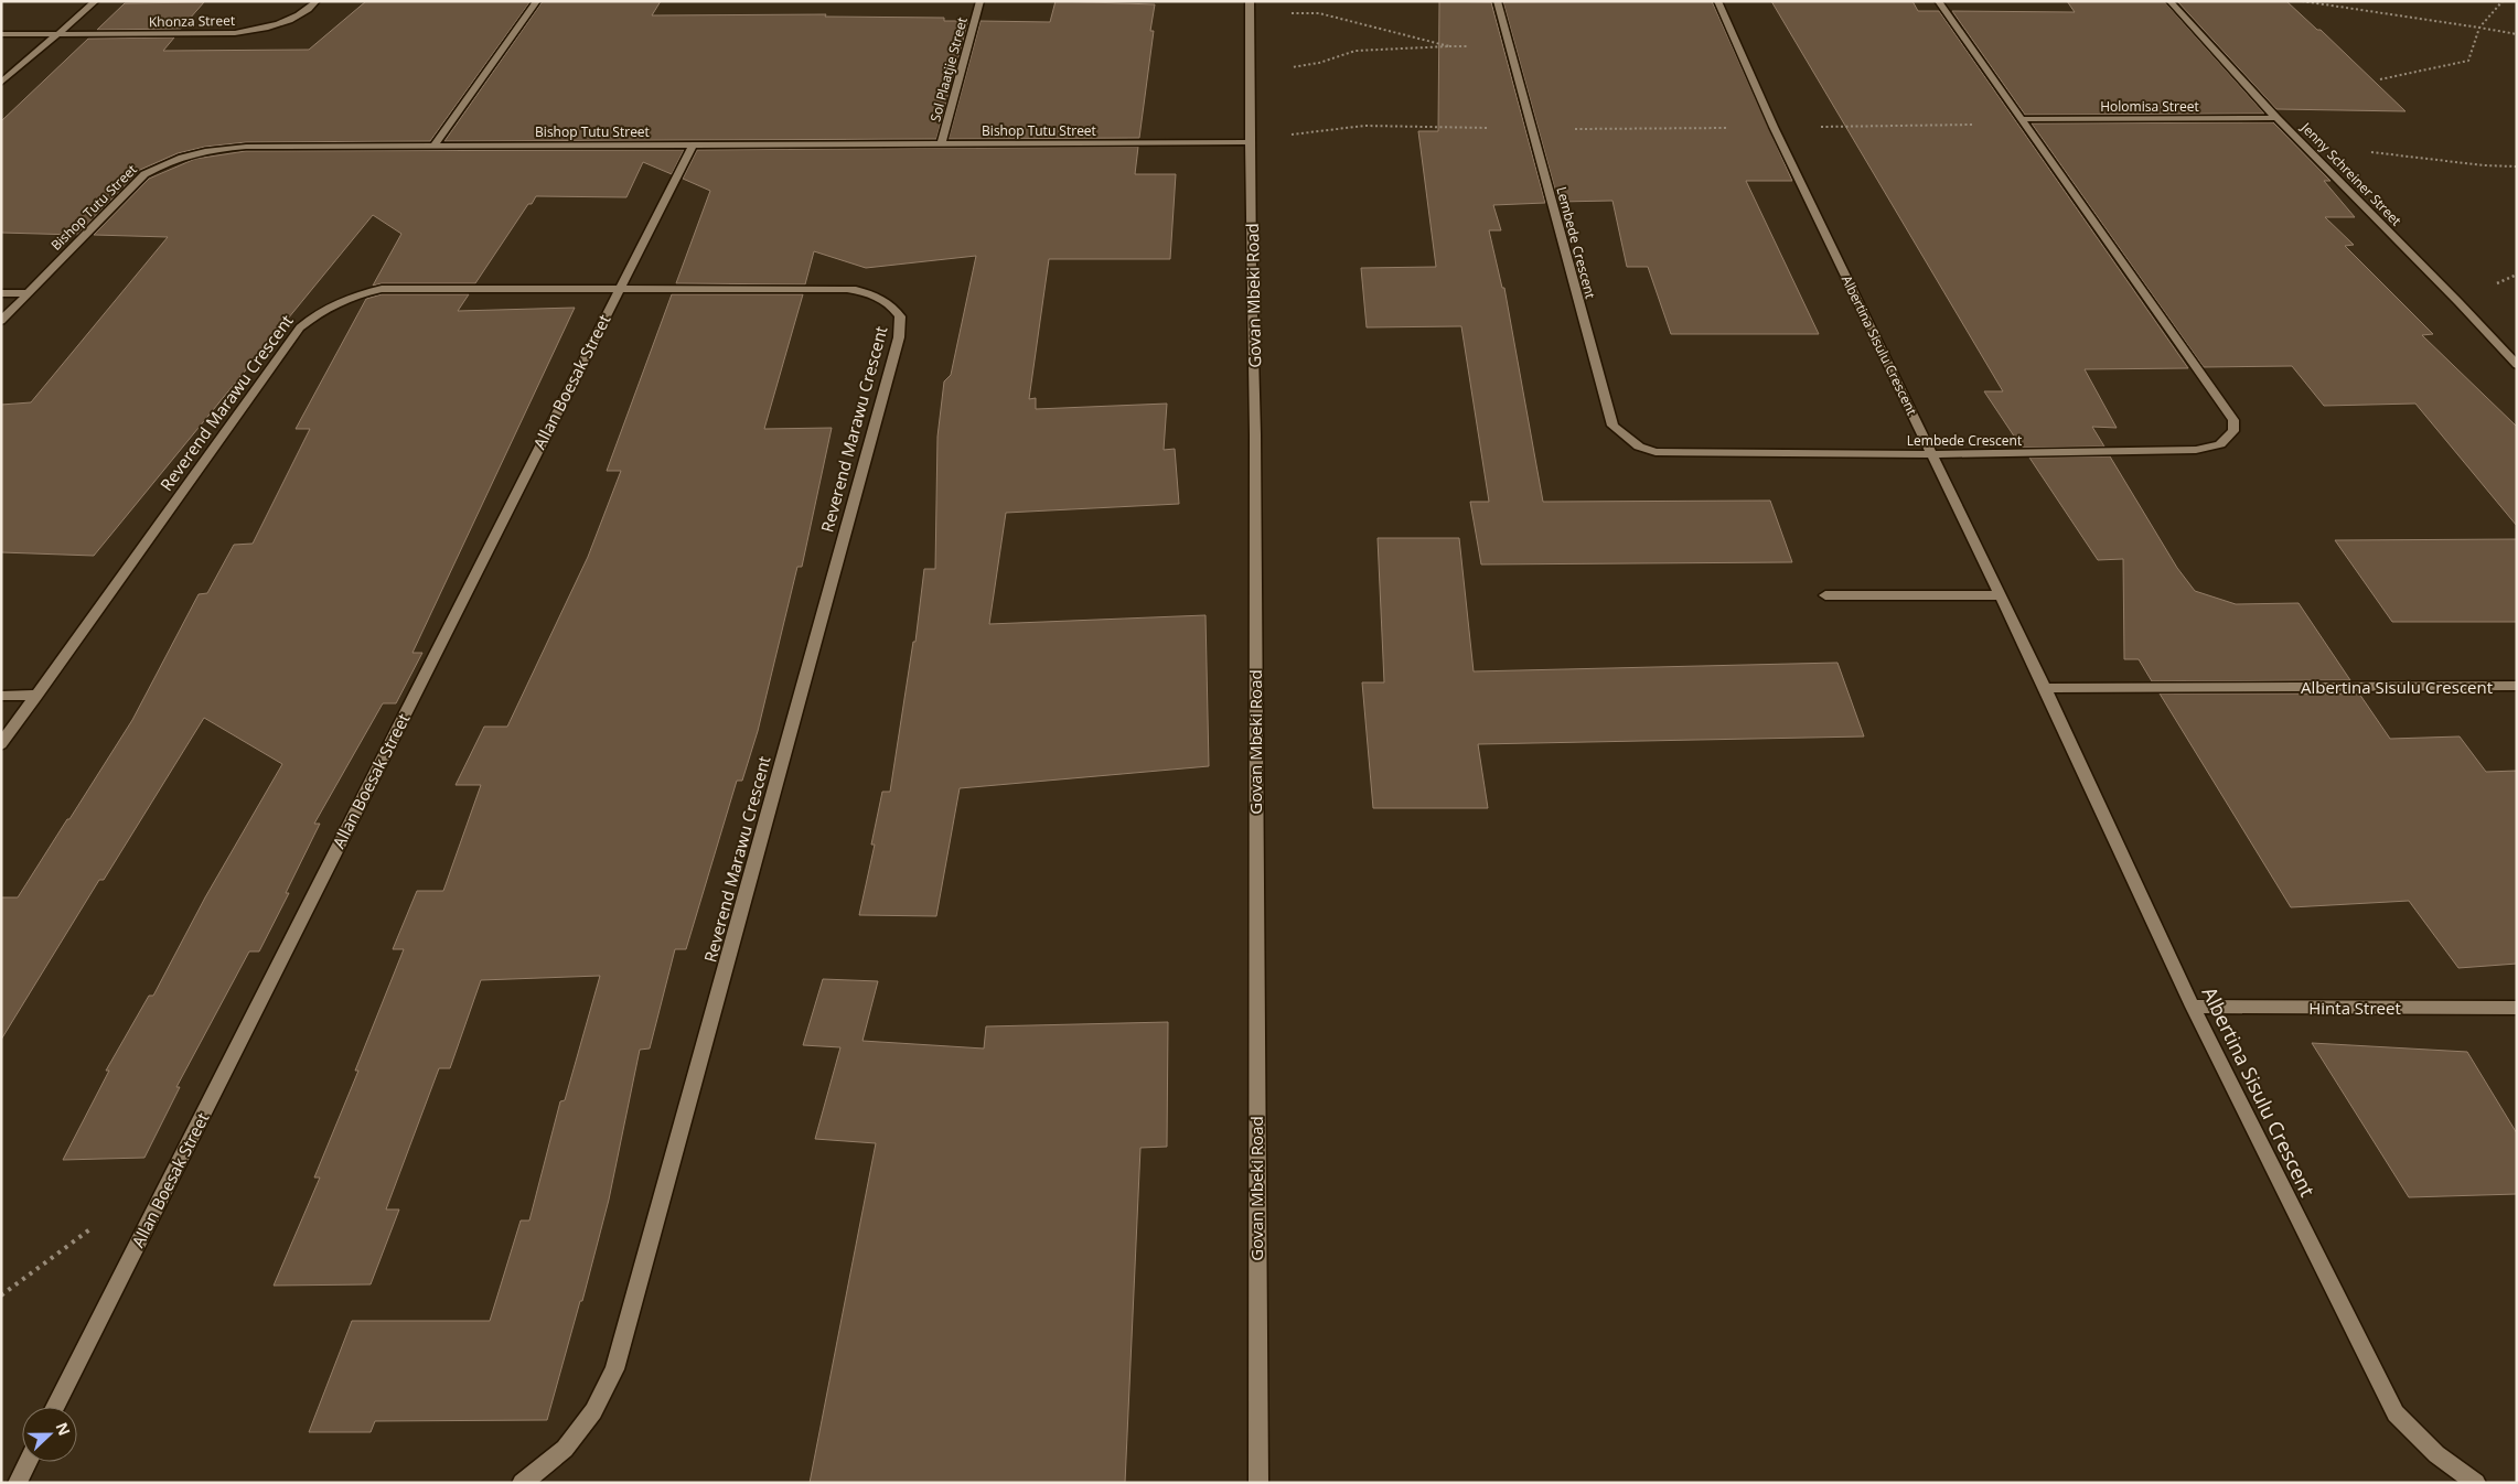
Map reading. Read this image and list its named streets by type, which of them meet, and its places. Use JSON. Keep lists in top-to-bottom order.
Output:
{
  "streets": {
    "street": [
      "Khonza Street",
      "Sol Plaatjie Street",
      "Holomisa Street",
      "Bishop Tutu Street",
      "Jenny Schreiner Street",
      "Lembede Crescent",
      "Govan Mbeki Road",
      "Albertina Sisulu Crescent",
      "Allan Boesak Street",
      "Reverend Marawu Crescent",
      "Hinta Street"
    ]
  },
  "crossings": [
    ["Sol Plaatjie Street", "Bishop Tutu Street"],
    ["Holomisa Street", "Jenny Schreiner Street"],
    ["Holomisa Street", "Lembede Crescent"],
    ["Bishop Tutu Street", "Govan Mbeki Road"],
    ["Bishop Tutu Street", "Allan Boesak Street"],
    ["Lembede Crescent", "Albertina Sisulu Crescent"],
    ["Albertina Sisulu Crescent", "Hinta Street"],
    ["Allan Boesak Street", "Reverend Marawu Crescent"]
  ],
  "north": "right"
}
